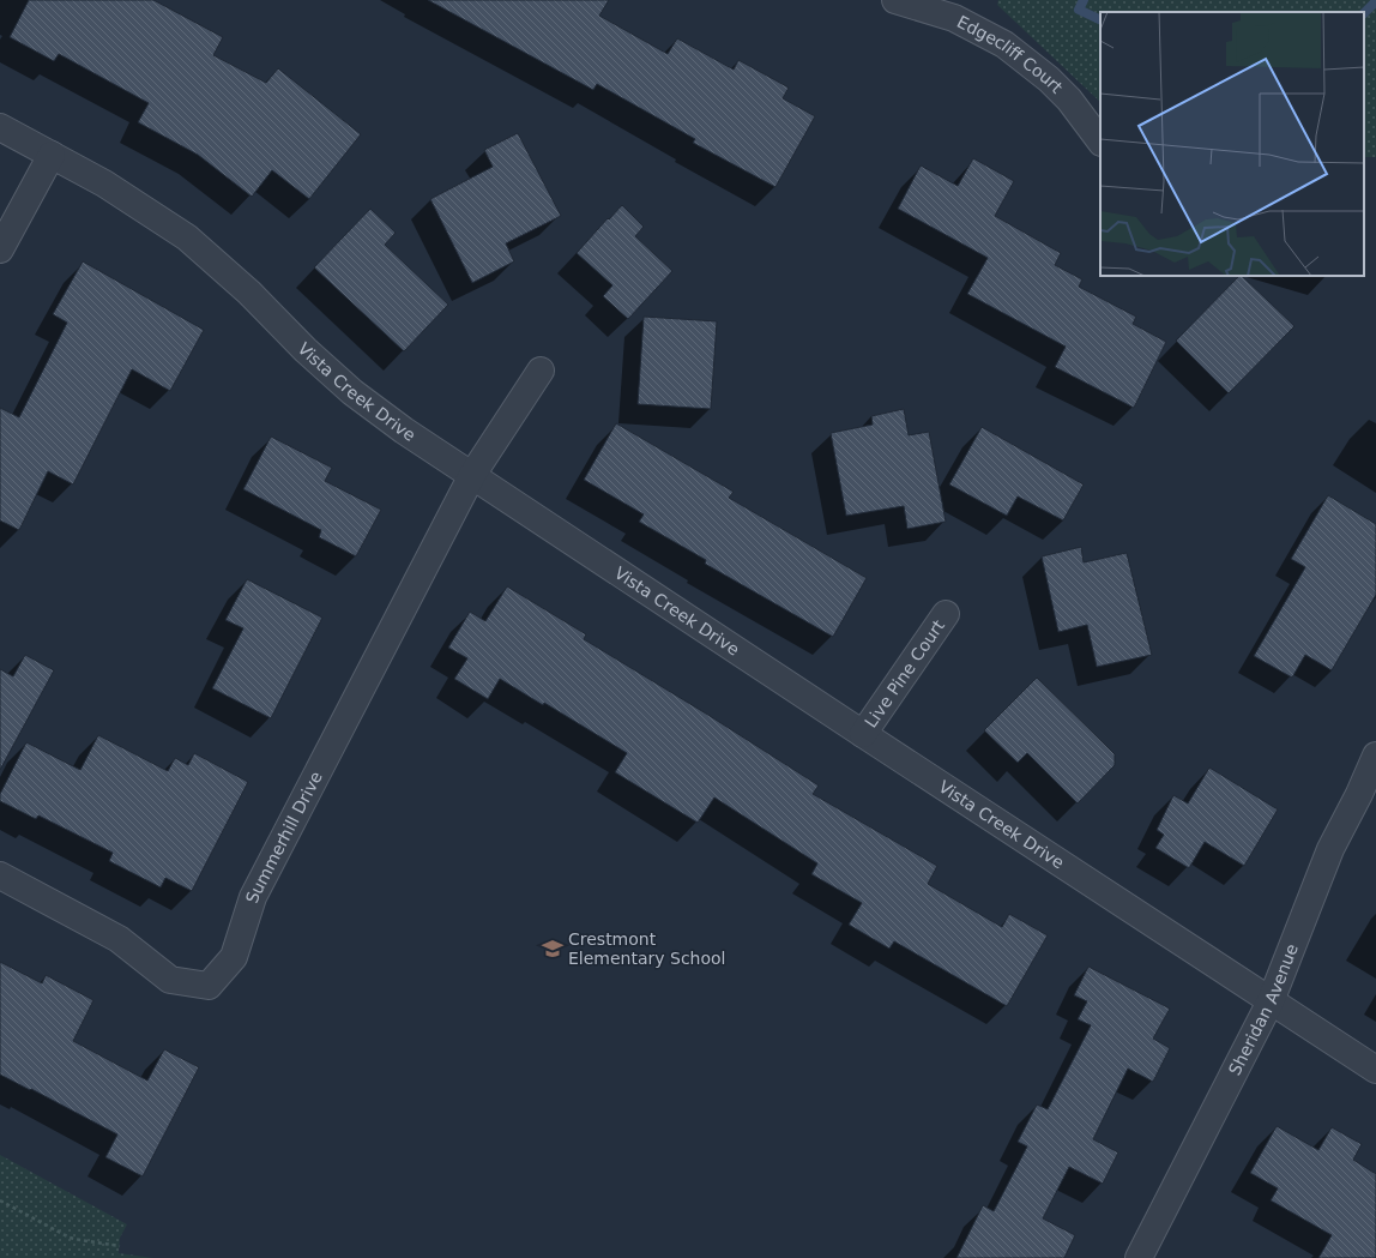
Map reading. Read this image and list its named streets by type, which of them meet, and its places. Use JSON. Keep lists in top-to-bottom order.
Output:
{
  "streets": {
    "street": [
      "Edgecliff Court",
      "Vista Creek Drive",
      "Live Pine Court",
      "Summerhill Drive",
      "Sheridan Avenue"
    ]
  },
  "crossings": [
    ["Vista Creek Drive", "Live Pine Court"],
    ["Vista Creek Drive", "Summerhill Drive"],
    ["Vista Creek Drive", "Sheridan Avenue"]
  ],
  "places": {
    "school or university": ["Crestmont Elementary School"]
  }
}
